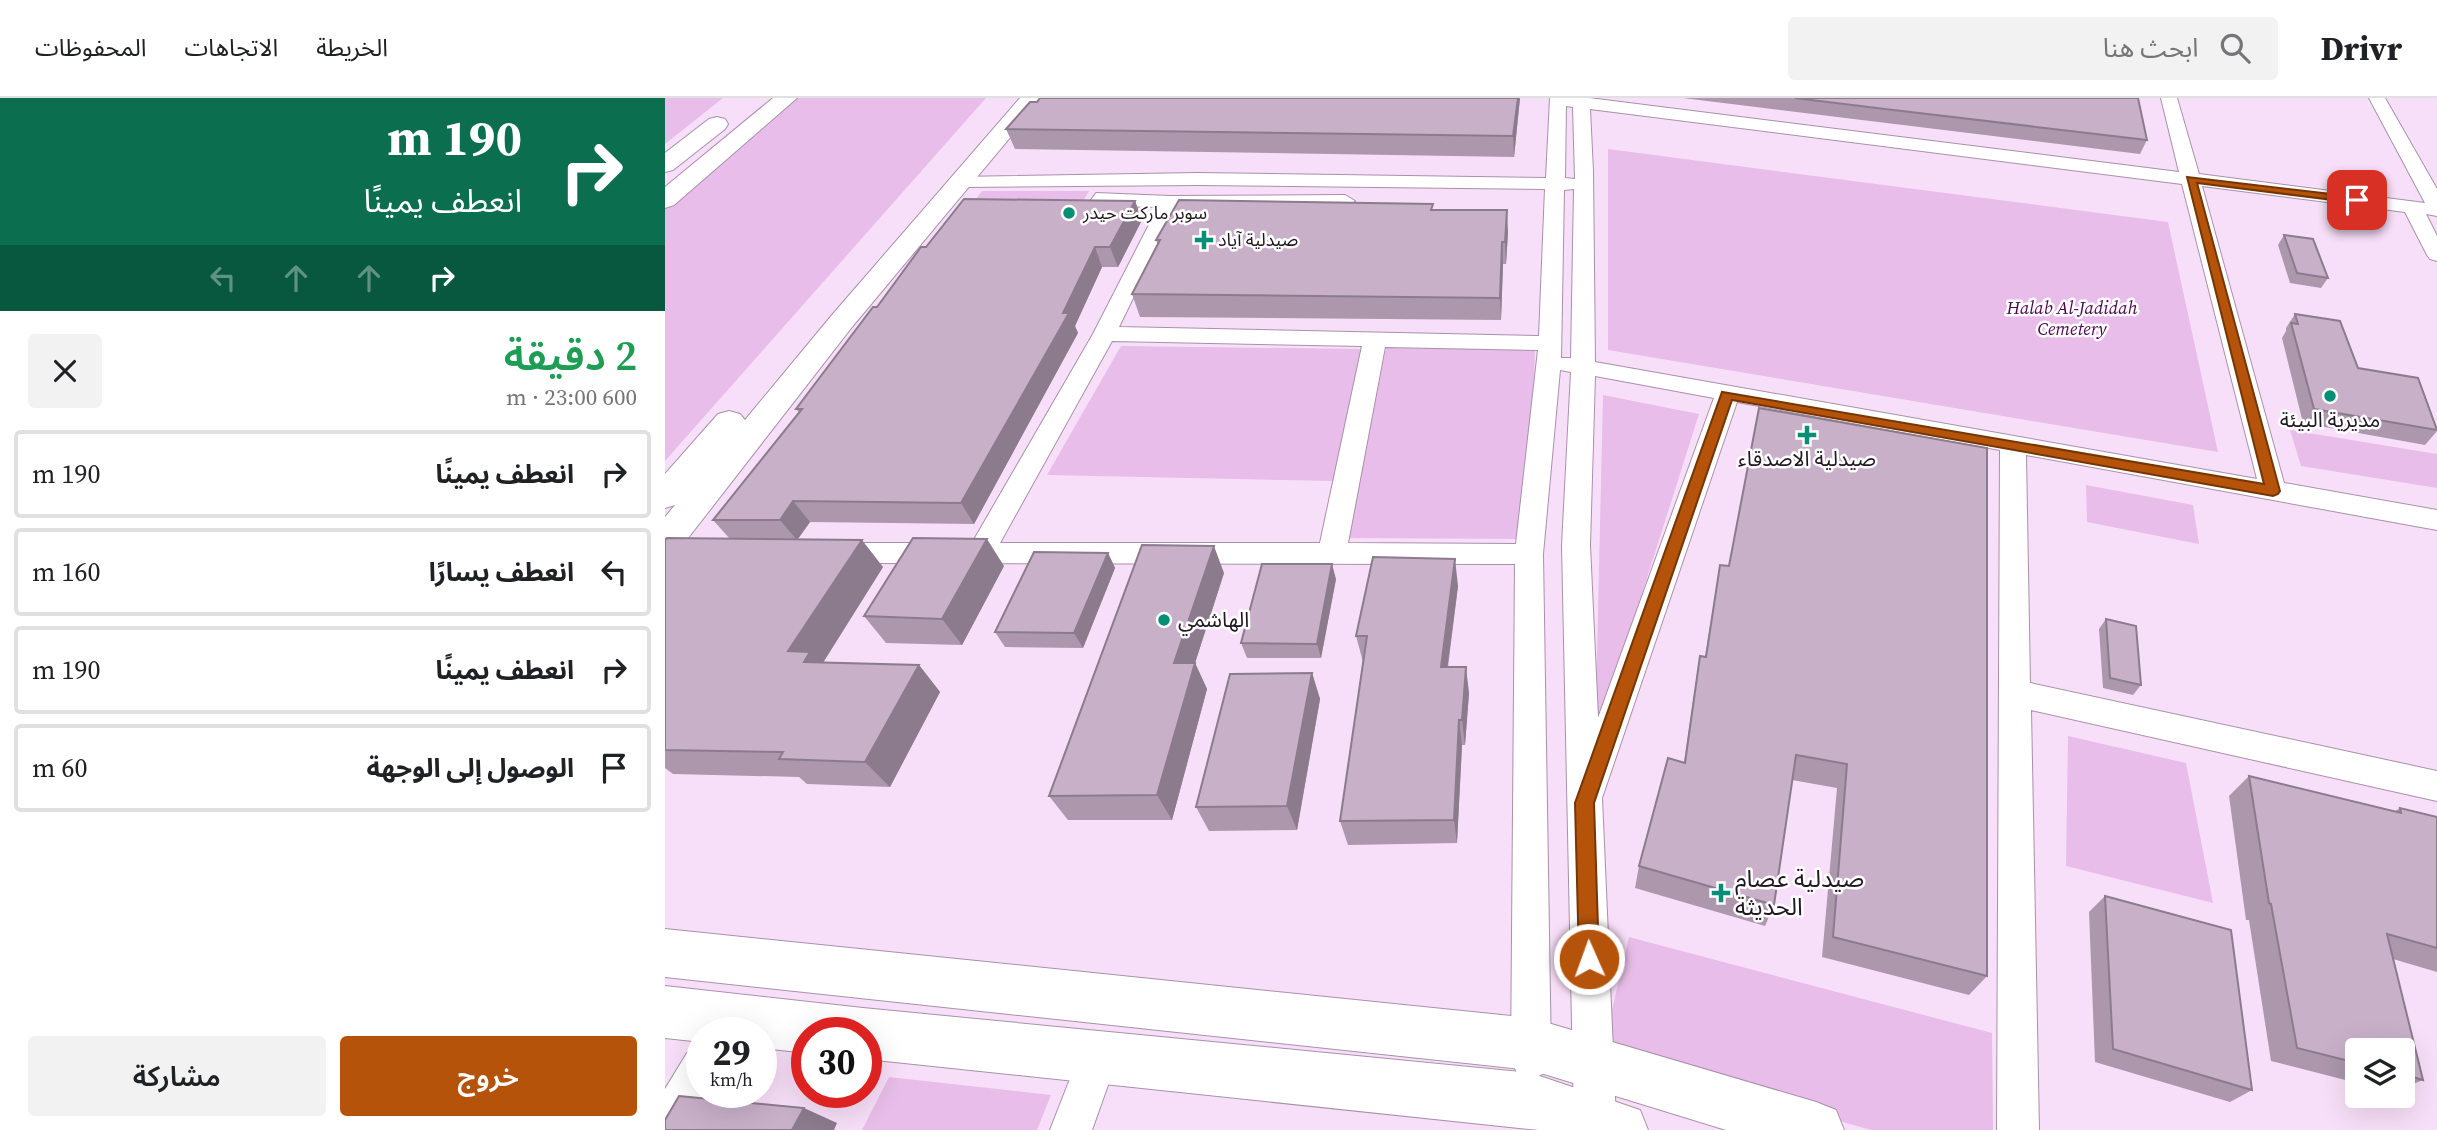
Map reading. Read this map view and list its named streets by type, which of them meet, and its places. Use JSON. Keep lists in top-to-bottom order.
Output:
{
  "parks": ["Halab Al-Jadidah Cemetery"],
  "places": {
    "other": ["سوبر ماركت حيدر", "مديرية البيئة", "الهاشمي"],
    "health": ["صيدلية آياد", "صيدلية الاصدقاء", "صيدلية عصام الحديثة"]
  },
  "page": {
    "header": "Drivr",
    "search": "ابحث هنا",
    "nav": ["الخريطة", "الاتجاهات", "المحفوظات"],
    "turn": ["190 m", "انعطف يمينًا"],
    "heading": ["2 دقيقة", "600 m · 23:00"],
    "list": [
      {
        "name": "انعطف يمينًا",
        "value": "190 m"
      },
      {
        "name": "انعطف يسارًا",
        "value": "160 m"
      },
      {
        "name": "انعطف يمينًا",
        "value": "190 m"
      },
      {
        "name": "الوصول إلى الوجهة",
        "value": "60 m"
      }
    ],
    "speed": "29 km/h",
    "limit": "30",
    "buttons": ["خروج", "مشاركة"]
  }
}
